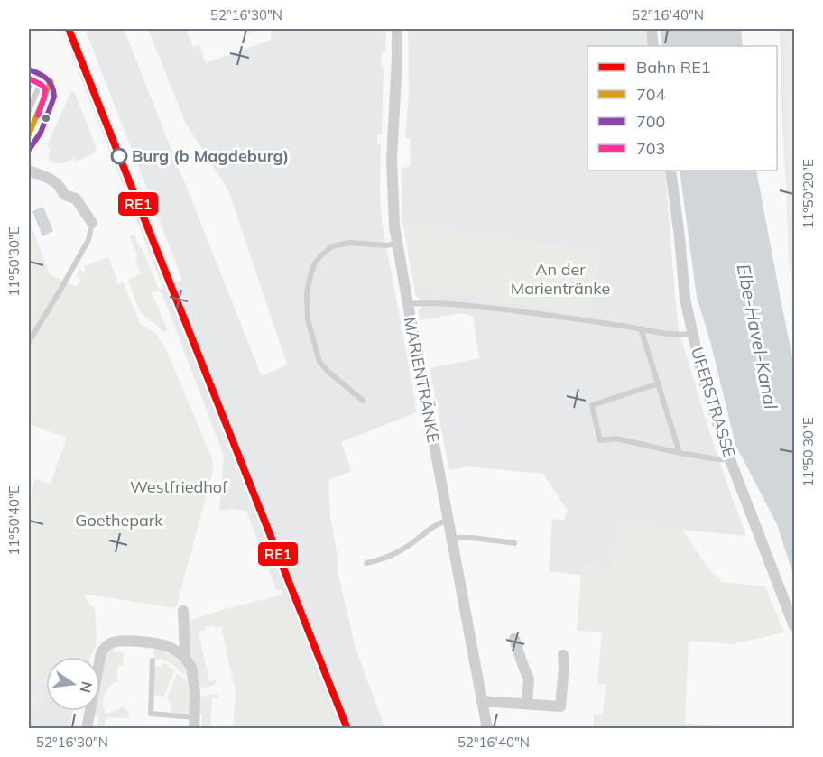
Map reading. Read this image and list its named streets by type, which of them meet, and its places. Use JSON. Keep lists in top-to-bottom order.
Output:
{
  "streets": {
    "street": ["MARIENTRÄNKE", "UFERSTRASSE"]
  },
  "water": ["Elbe-Havel-Kanal"],
  "parks": ["An der Marientränke", "Westfriedhof", "Goethepark"],
  "places": ["Burg (b Magdeburg)"],
  "lines": [
    "rail line RE1",
    "transit line 700",
    "transit line 703",
    "transit line 704"
  ],
  "legend": [
    "Bahn RE1",
    "704",
    "700",
    "703"
  ],
  "north": "right",
  "coordinates": [
    "52°16'30\"N",
    "52°16'40\"N",
    "11°50'20\"E",
    "11°50'30\"E",
    "11°50'40\"E"
  ]
}
